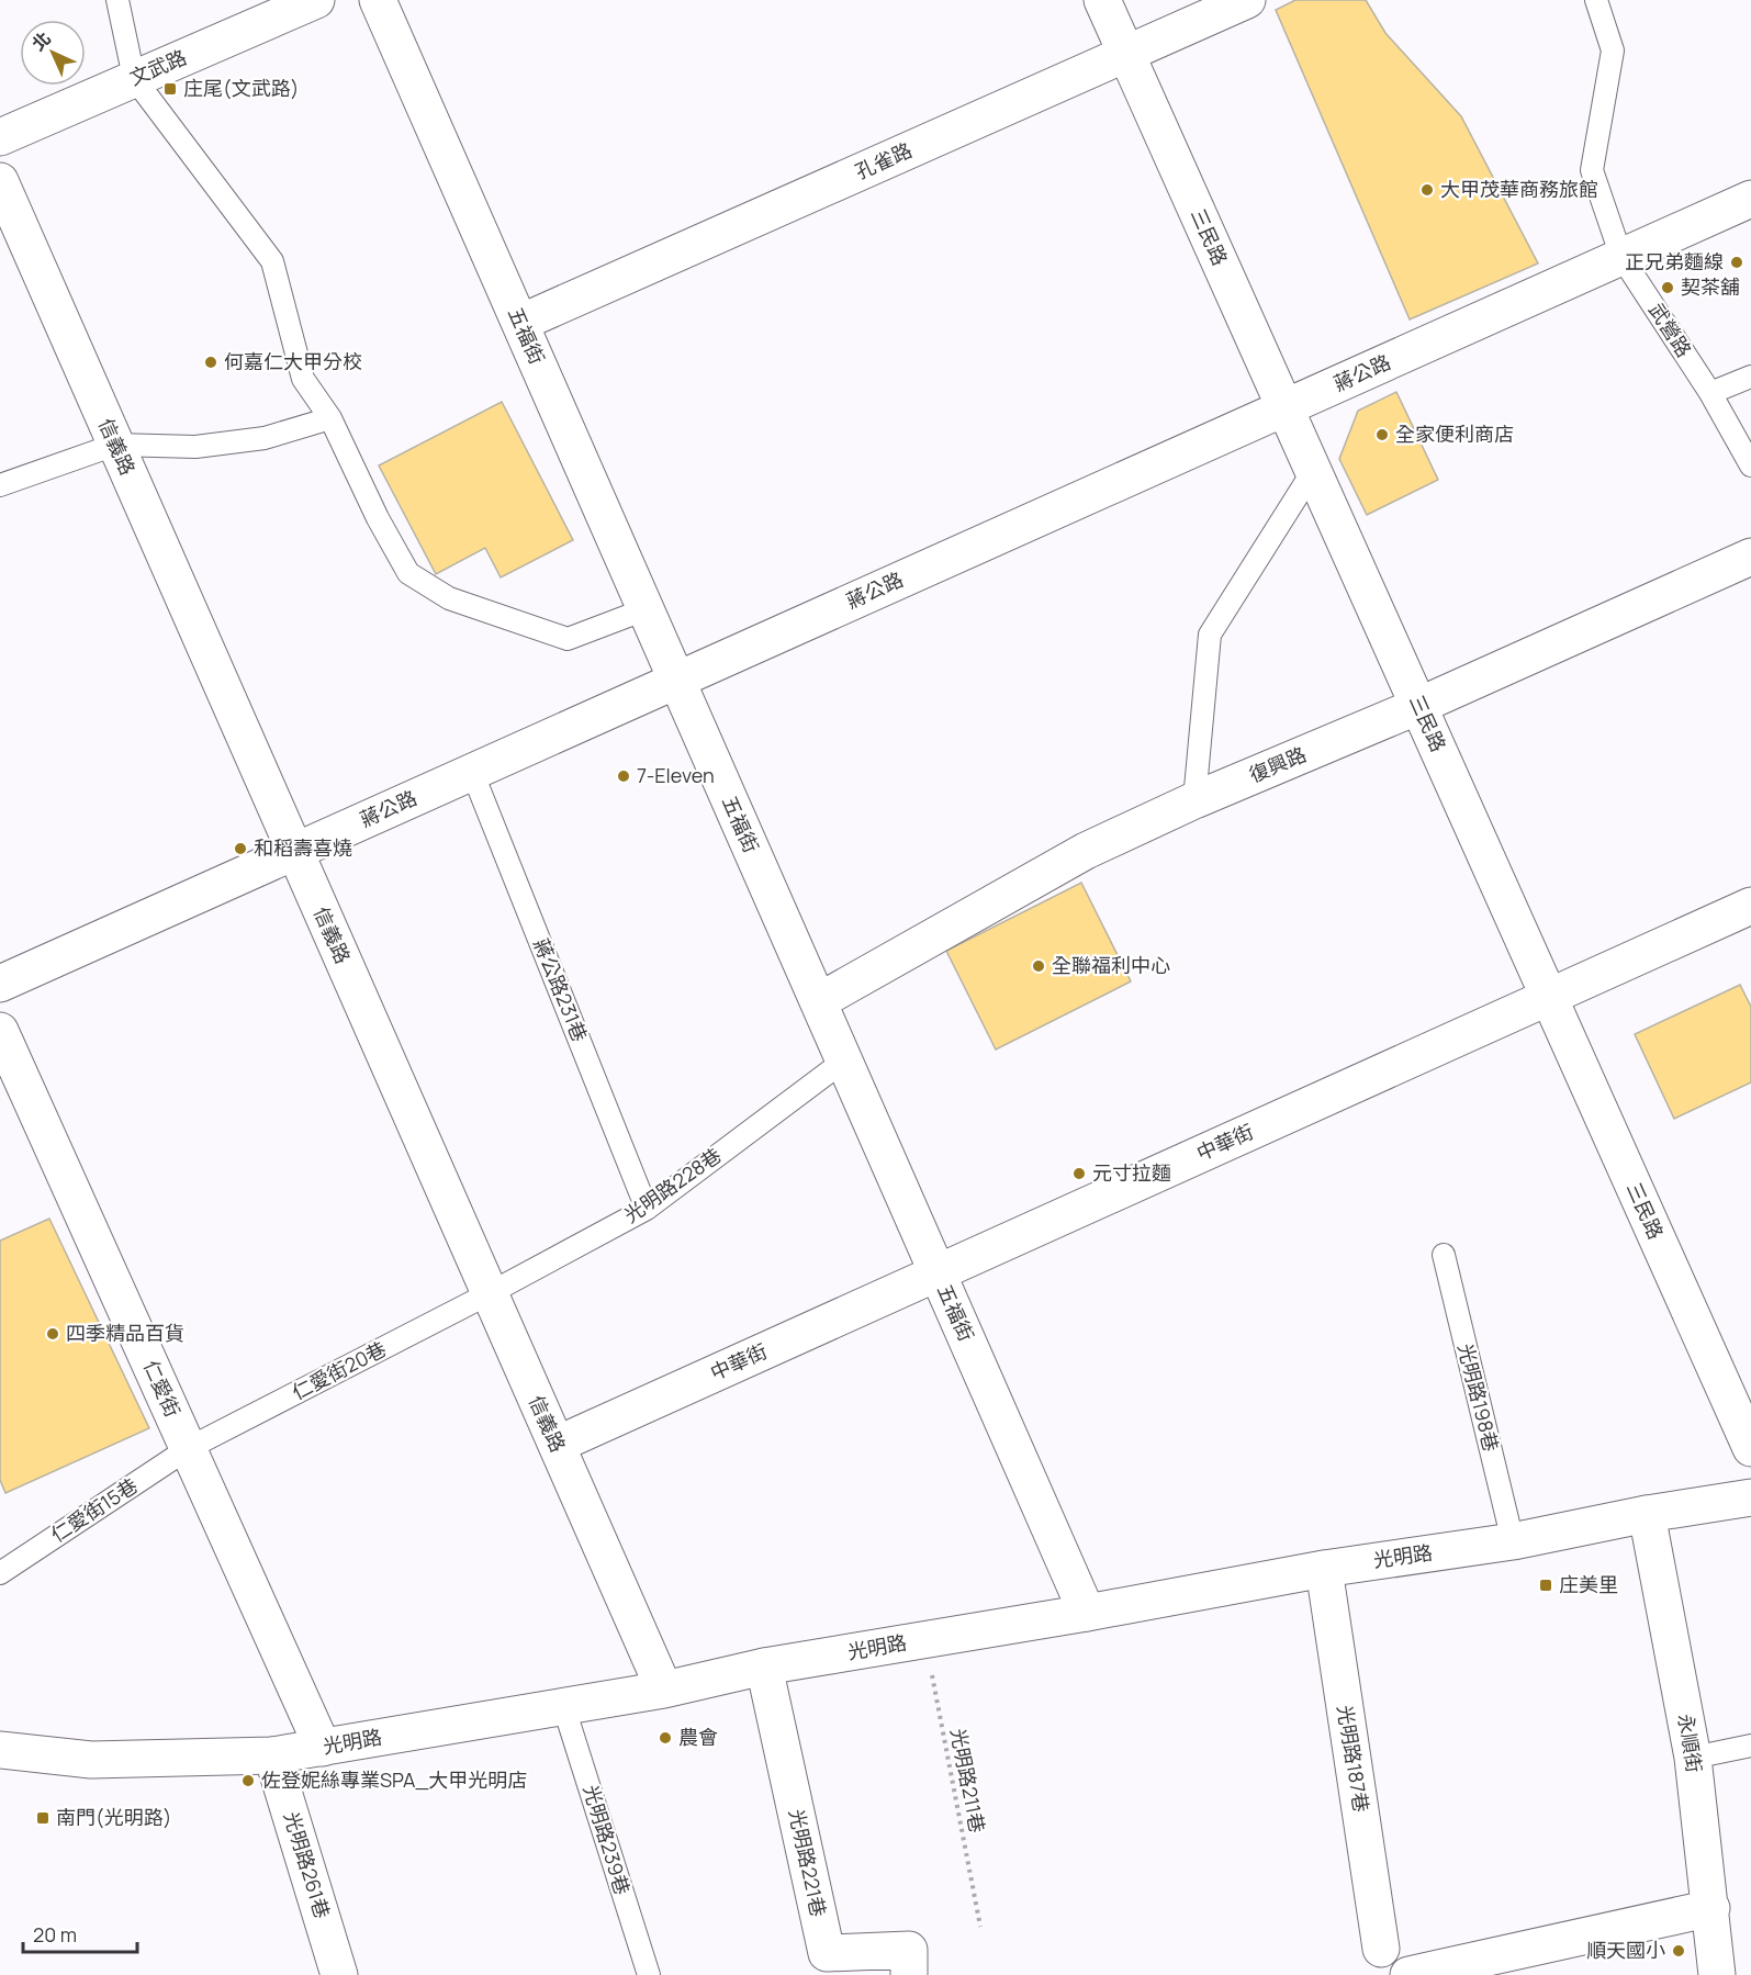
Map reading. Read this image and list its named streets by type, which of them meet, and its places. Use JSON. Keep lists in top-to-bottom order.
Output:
{
  "streets": {
    "street": [
      "文武路",
      "孔雀路",
      "三民路",
      "五福街",
      "蔣公路",
      "信義路",
      "復興路",
      "中華街",
      "仁愛街",
      "光明路",
      "永順街",
      "光明路187巷",
      "光明路221巷",
      "光明路261巷"
    ],
    "lane": [
      "武營路",
      "蔣公路231巷",
      "光明路228巷",
      "仁愛街20巷",
      "光明路198巷",
      "仁愛街15巷",
      "光明路239巷"
    ],
    "path": ["光明路211巷"]
  },
  "crossings": [
    ["孔雀路", "三民路"],
    ["孔雀路", "五福街"],
    ["三民路", "蔣公路"],
    ["三民路", "復興路"],
    ["三民路", "中華街"],
    ["武營路", "蔣公路"],
    ["五福街", "蔣公路"],
    ["五福街", "復興路"],
    ["五福街", "中華街"],
    ["五福街", "光明路228巷"],
    ["五福街", "光明路"],
    ["蔣公路", "信義路"],
    ["蔣公路", "蔣公路231巷"],
    ["信義路", "中華街"],
    ["信義路", "光明路228巷"],
    ["信義路", "仁愛街20巷"],
    ["信義路", "光明路"],
    ["蔣公路231巷", "光明路228巷"],
    ["光明路228巷", "仁愛街20巷"],
    ["仁愛街20巷", "仁愛街"],
    ["仁愛街20巷", "仁愛街15巷"],
    ["仁愛街", "仁愛街15巷"],
    ["仁愛街", "光明路"],
    ["光明路198巷", "光明路"],
    ["光明路", "永順街"],
    ["光明路", "光明路187巷"],
    ["光明路", "光明路211巷"],
    ["光明路", "光明路239巷"],
    ["光明路", "光明路221巷"],
    ["光明路", "光明路261巷"]
  ],
  "places": {
    "transit": ["庄尾(文武路)", "庄美里", "南門(光明路)"],
    "other": [
      "大甲茂華商務旅館",
      "正兄弟麵線",
      "契茶舖",
      "何嘉仁大甲分校",
      "全家便利商店",
      "7-Eleven",
      "和稻壽喜燒",
      "全聯福利中心",
      "元寸拉麵",
      "四季精品百貨",
      "農會",
      "佐登妮絲專業SPA_大甲光明店",
      "順天國小"
    ]
  },
  "scale_bar": "20 m",
  "north": "top left"
}
